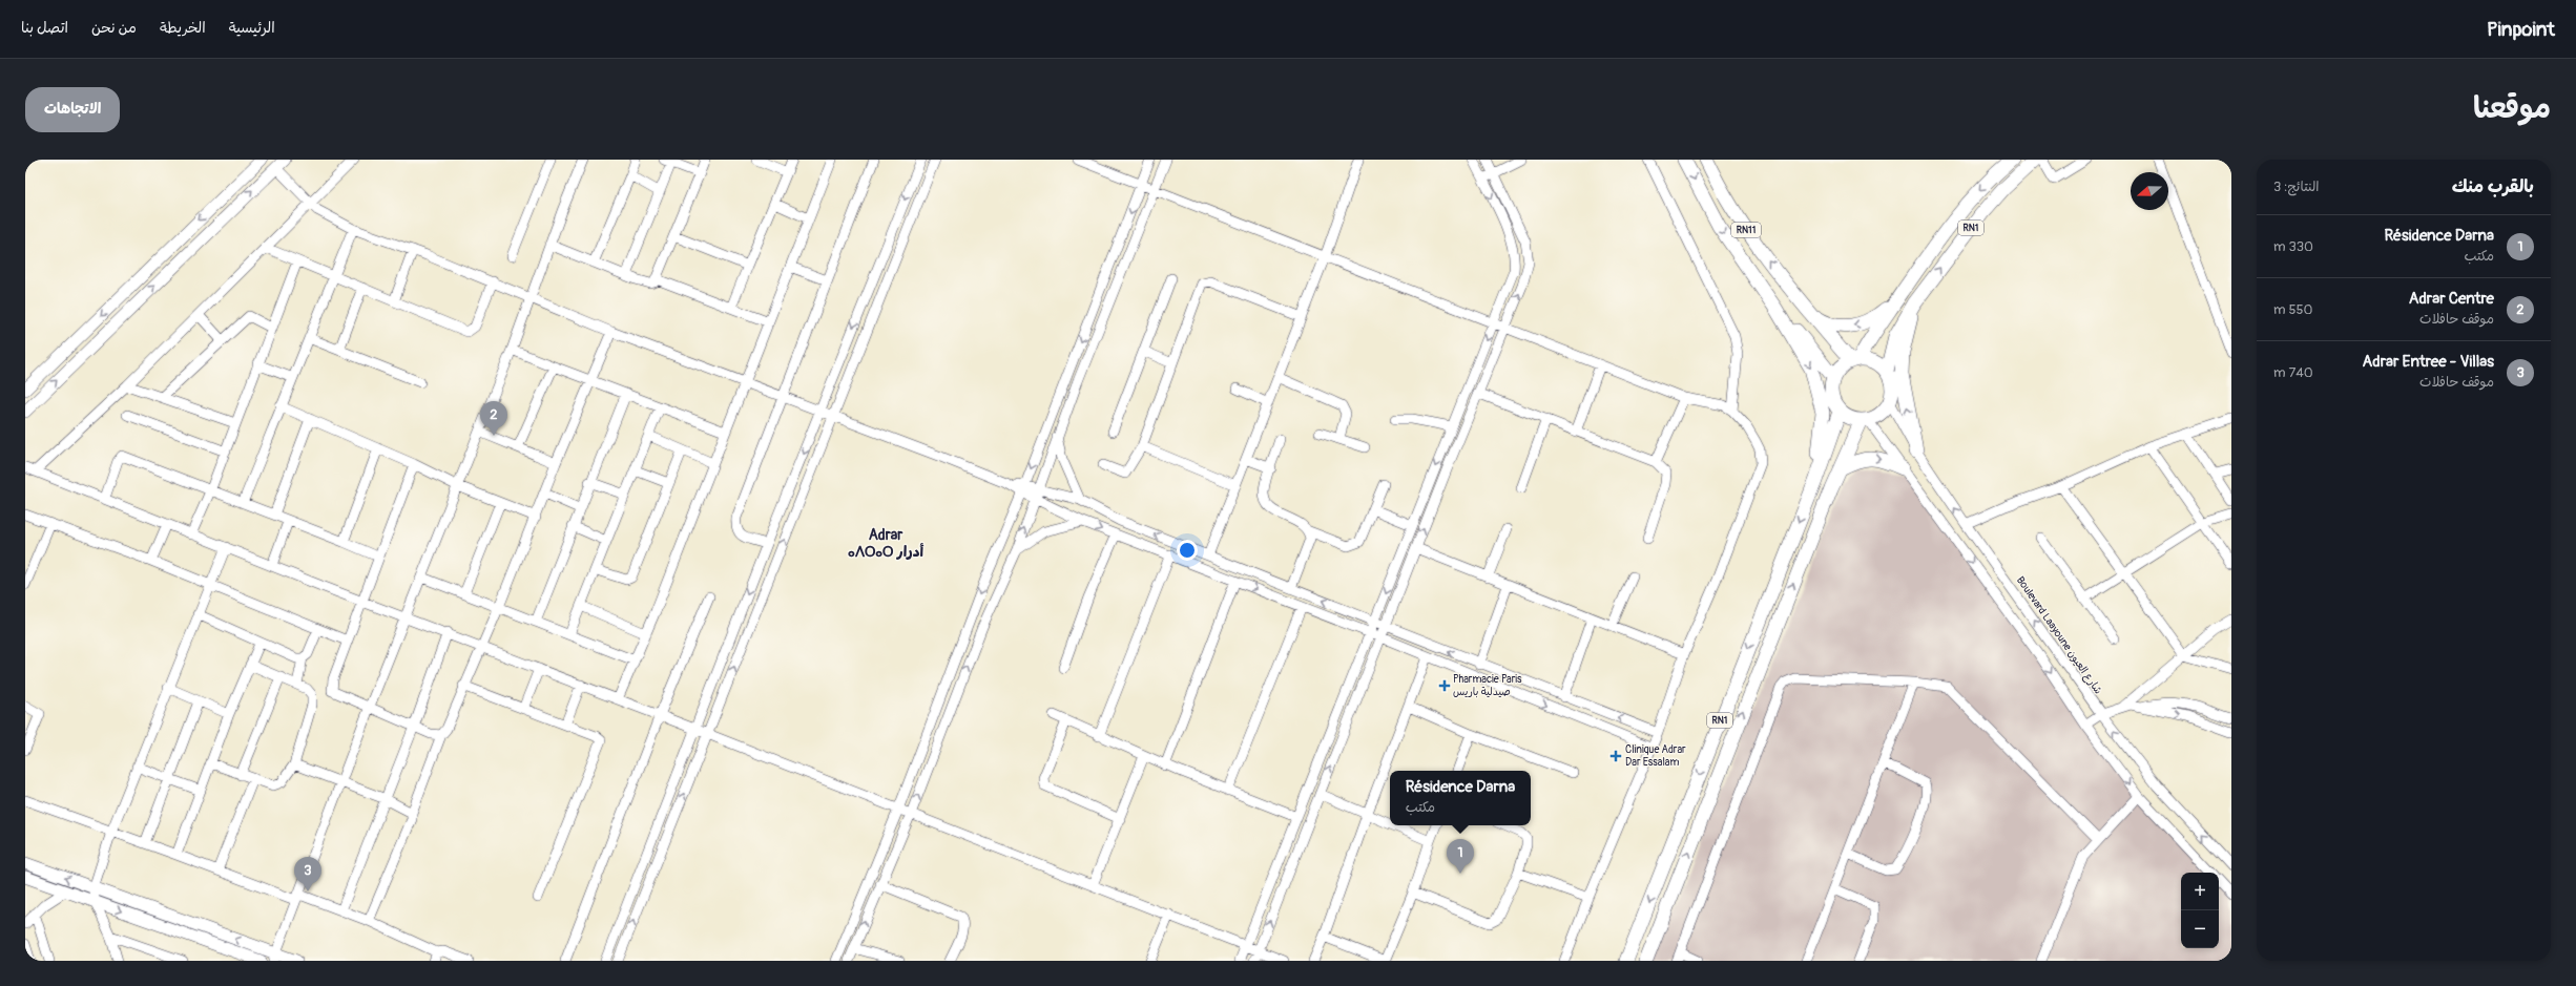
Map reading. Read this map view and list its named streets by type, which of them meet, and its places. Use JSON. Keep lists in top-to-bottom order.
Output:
{
  "streets": {
    "highway": ["RN1", "RN11"],
    "street": ["Boulevard Laayoune شارع العيون"]
  },
  "crossings": [
    ["RN1", "RN11"],
    ["RN1", "Boulevard Laayoune شارع العيون"],
    ["RN11", "Boulevard Laayoune شارع العيون"]
  ],
  "districts": ["Adrar ⴰⴷⵔⴰⵔ أدرار"],
  "places": {
    "health": ["Pharmacie Paris صيدلية باريس", "Clinique Adrar Dar Essalam"]
  },
  "north": "left",
  "page": {
    "header": "Pinpoint",
    "nav": [
      "الرئيسية",
      "الخريطة",
      "من نحن",
      "اتصل بنا"
    ],
    "title": "موقعنا",
    "buttons": "الاتجاهات",
    "heading": ["بالقرب منك", "النتائج: 3"],
    "list": [
      {
        "mark": "1",
        "name": "Résidence Darna",
        "note": "مكتب",
        "value": "330 m"
      },
      {
        "mark": "2",
        "name": "Adrar Centre",
        "note": "موقف حافلات",
        "value": "550 m"
      },
      {
        "mark": "3",
        "name": "Adrar Entree - Villas",
        "note": "موقف حافلات",
        "value": "740 m"
      }
    ],
    "pins": ["2", "1", "3"],
    "popup": ["Résidence Darna", "مكتب"],
    "map_buttons": ["+", "−"]
  }
}
